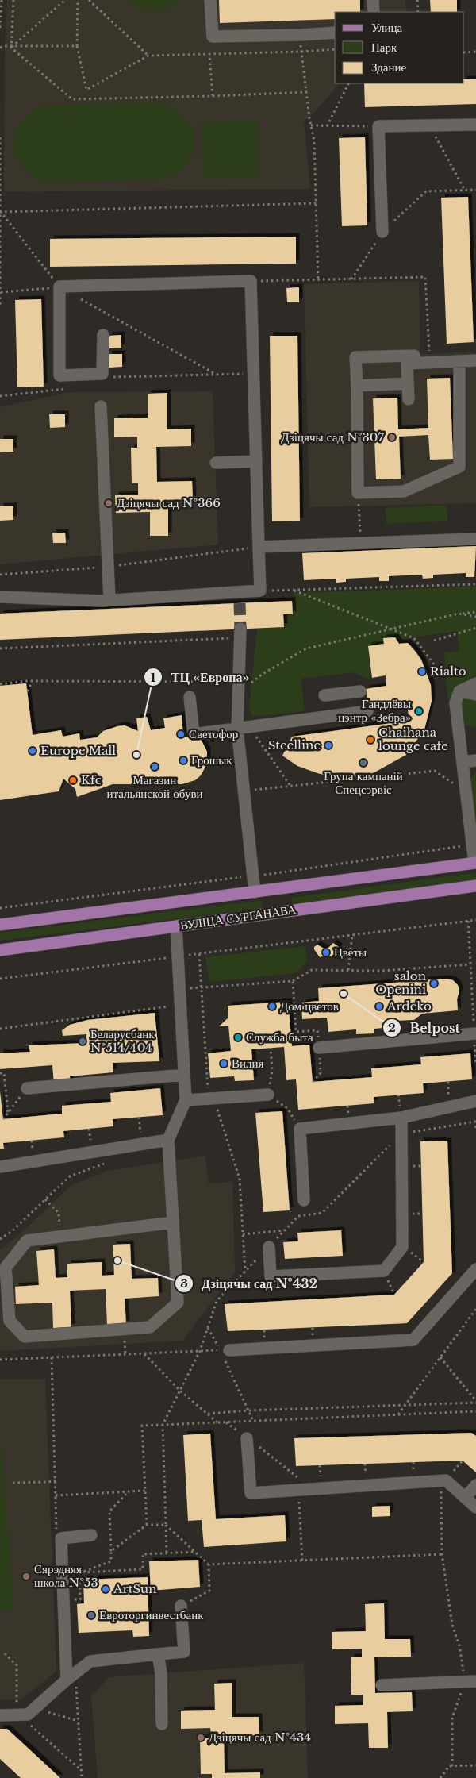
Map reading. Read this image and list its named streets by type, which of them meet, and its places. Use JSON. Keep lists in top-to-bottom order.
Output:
{
  "streets": {
    "main road": ["ВУЛІЦА СУРГАНАВА"]
  },
  "places": [
    "Дзіцячы сад №307",
    "Дзіцячы сад №366",
    "Rialto",
    "Гандлёвы цэнтр «Зебра»",
    "Светофор",
    "Chaihana lounge cafe",
    "Steelline",
    "Europe Mall",
    "ТЦ «Европа»",
    "Грошык",
    "Група кампаній Спецсэрвіс",
    "Магазин итальянской обуви",
    "Kfc",
    "Цветы",
    "salon Openini",
    "Belpost",
    "Дом цветов",
    "Ardeko",
    "Служба быта",
    "Беларусбанк №514/404",
    "Вилия",
    "Дзіцячы сад №432",
    "Сярэдняя школа №53",
    "ArtSun",
    "Евроторгинвестбанк",
    "Дзіцячы сад №434"
  ],
  "legend": ["Улица", "Парк", "Здание"]
}
